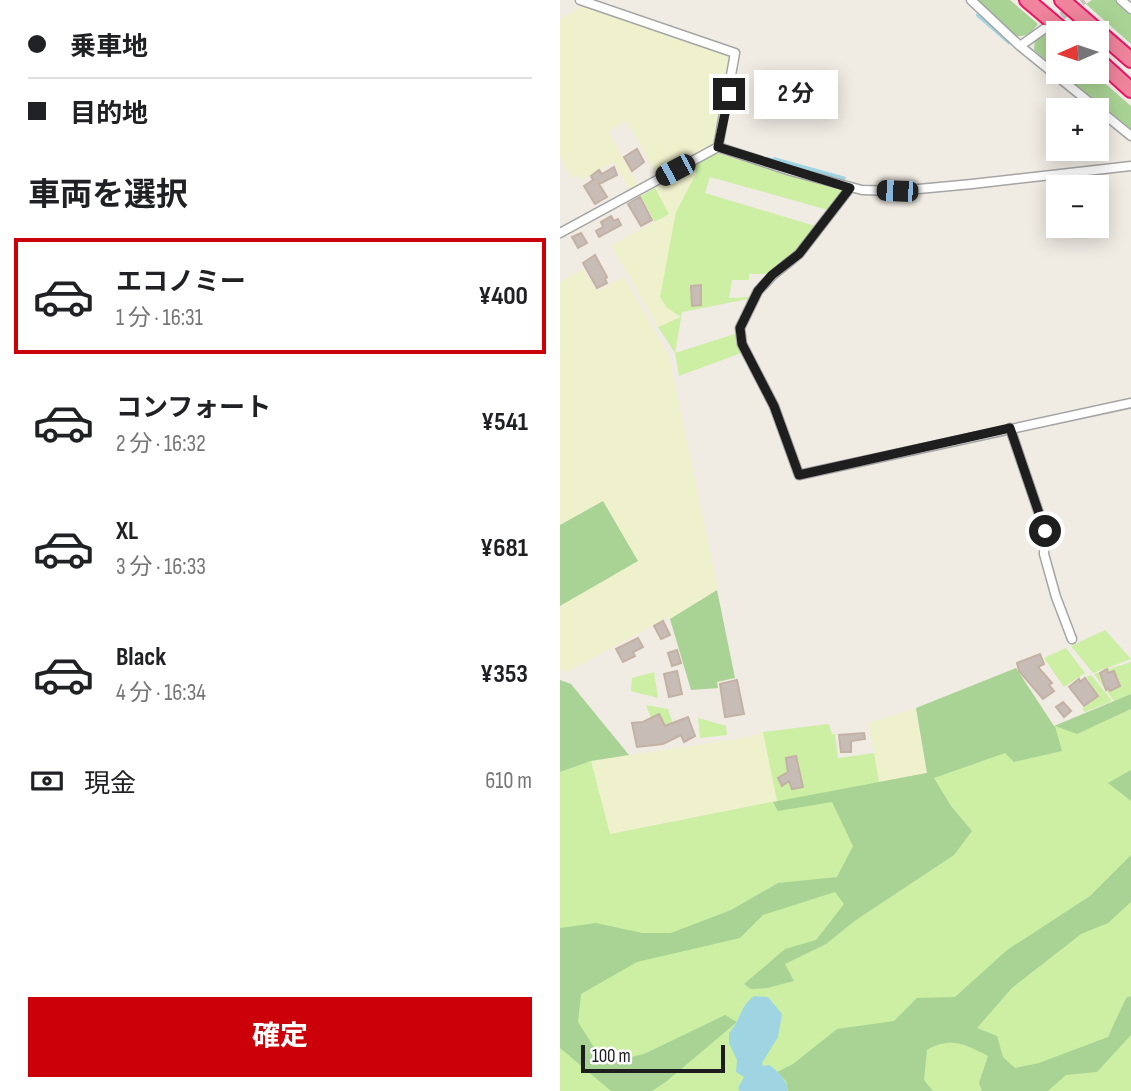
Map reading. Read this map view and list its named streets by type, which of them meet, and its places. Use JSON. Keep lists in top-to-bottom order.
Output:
{
  "scale_bar": "100 m",
  "north": "left",
  "page": {
    "banner": ["乗車地", "目的地"],
    "map_buttons": ["+", "−"],
    "bubble": "2 分",
    "heading": "車両を選択",
    "list": [
      {
        "name": "エコノミー",
        "note": "1 分 · 16:31",
        "value": "¥400"
      },
      {
        "name": "コンフォート",
        "note": "2 分 · 16:32",
        "value": "¥541"
      },
      {
        "name": "XL",
        "note": "3 分 · 16:33",
        "value": "¥681"
      },
      {
        "name": "Black",
        "note": "4 分 · 16:34",
        "value": "¥353"
      }
    ],
    "pay": ["現金", "610 m"],
    "buttons": "確定",
    "scale": "100 m"
  }
}
